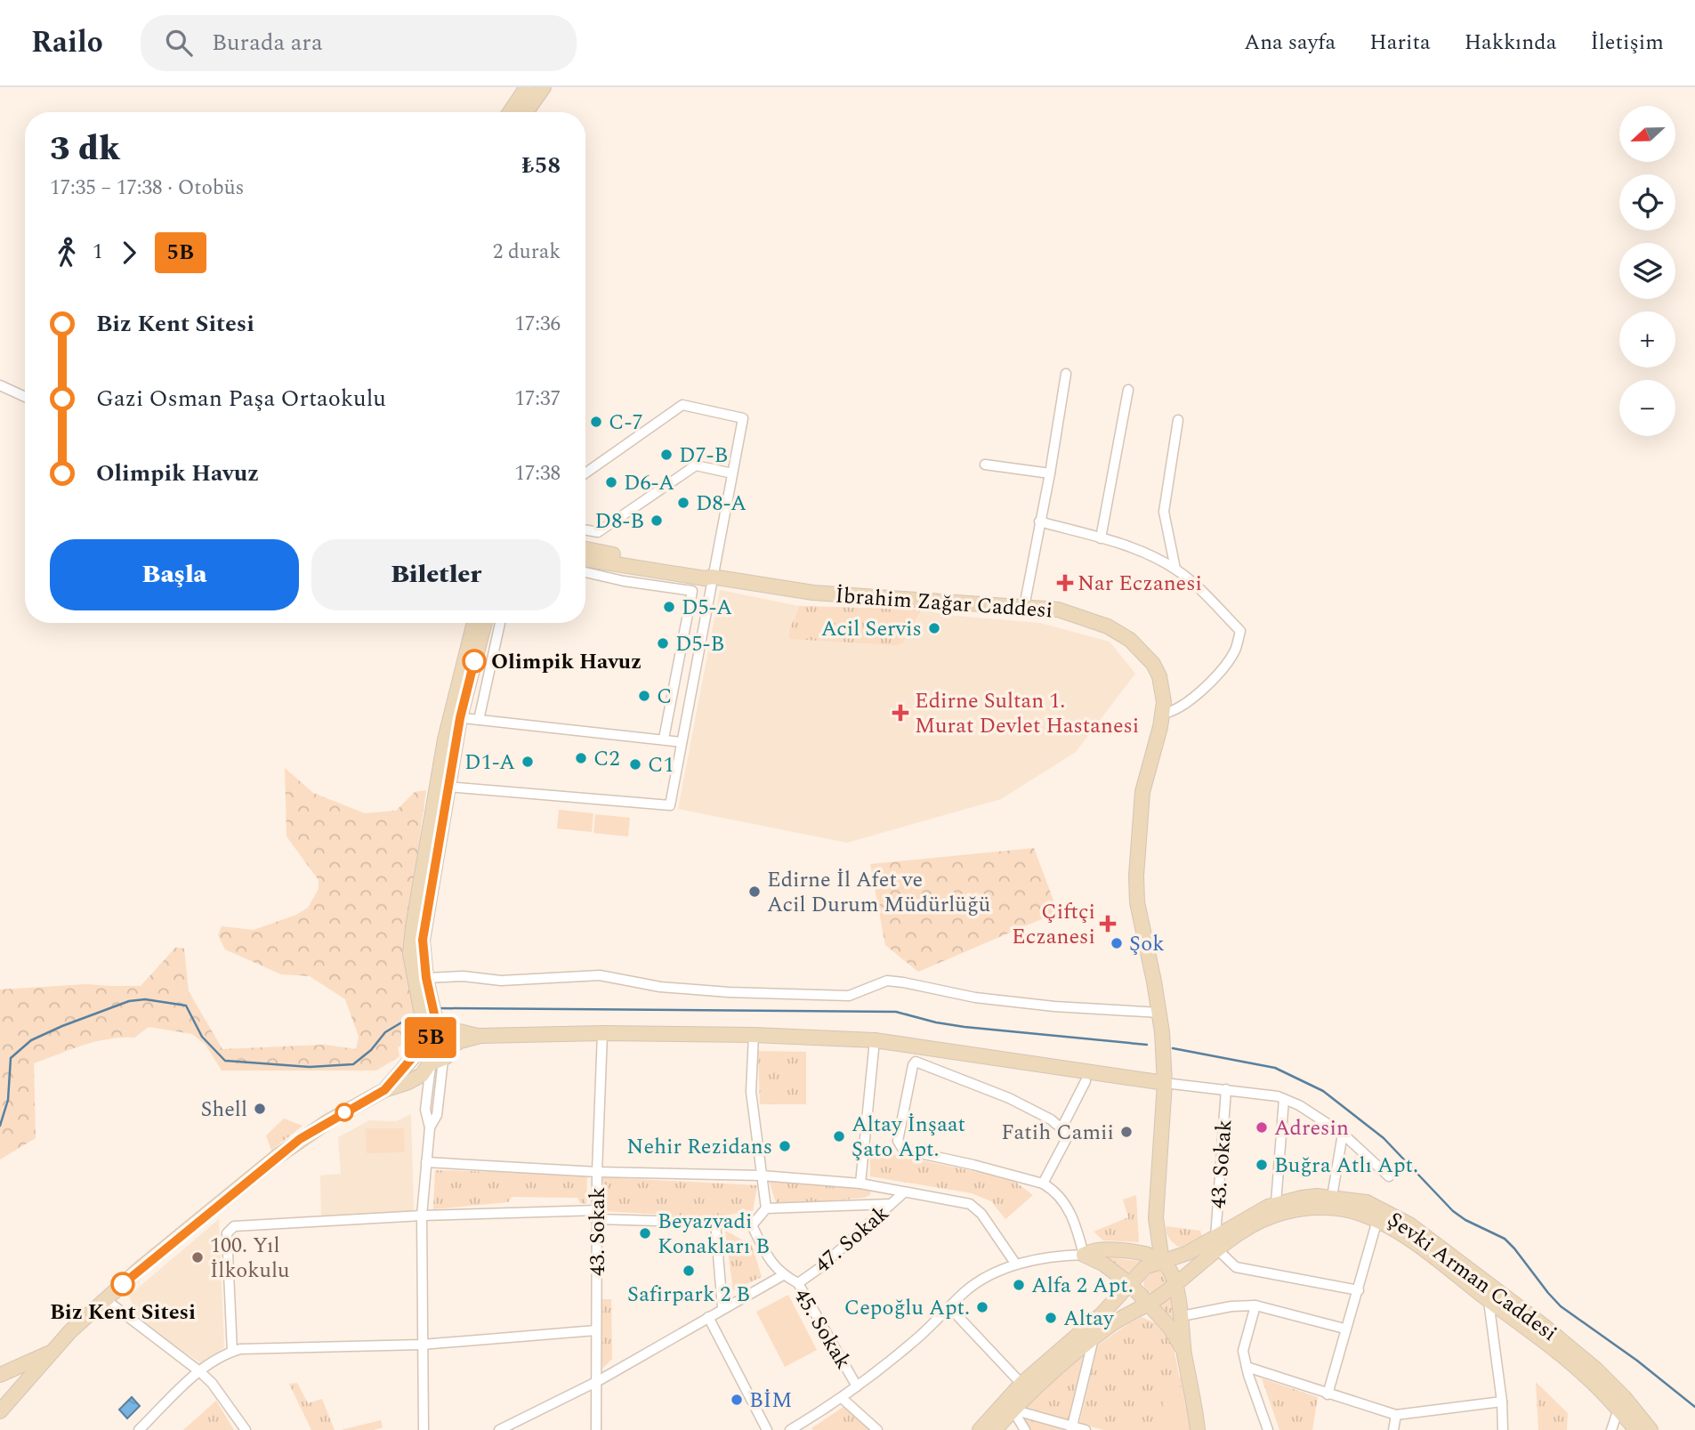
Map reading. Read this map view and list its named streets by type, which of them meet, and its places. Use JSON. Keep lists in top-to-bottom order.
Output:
{
  "streets": {
    "main road": ["İbrahim Zağar Caddesi", "Şevki Arman Caddesi"],
    "street": ["43. Sokak", "47. Sokak", "45. Sokak"]
  },
  "crossings": [
    ["İbrahim Zağar Caddesi", "Şevki Arman Caddesi"],
    ["43. Sokak", "Şevki Arman Caddesi"],
    ["47. Sokak", "45. Sokak"]
  ],
  "places": {
    "other": [
      "C-7",
      "D7-B",
      "D6-A",
      "D8-A",
      "D8-B",
      "D5-A",
      "Acil Servis",
      "D5-B",
      "Olimpik Havuz",
      "C",
      "C2",
      "D1-A",
      "C1",
      "Edirne İl Afet ve Acil Durum Müdürlüğü",
      "Şok",
      "Shell",
      "Adresin",
      "Fatih Camii",
      "Altay İnşaat Şato Apt.",
      "Nehir Rezidans",
      "Buğra Atlı Apt.",
      "Beyazvadi Konakları B",
      "100. Yıl İlkokulu",
      "Safirpark 2 B",
      "Biz Kent Sitesi",
      "Alfa 2 Apt.",
      "Cepoğlu Apt.",
      "Altay",
      "BİM"
    ],
    "health": ["Nar Eczanesi", "Edirne Sultan 1. Murat Devlet Hastanesi", "Çiftçi Eczanesi"]
  },
  "lines": ["bus line 5B"],
  "north": "left",
  "page": {
    "header": "Railo",
    "search": "Burada ara",
    "nav": [
      "Ana sayfa",
      "Harita",
      "Hakkında",
      "İletişim"
    ],
    "on_map": "5B",
    "map_buttons": ["+", "−"],
    "heading": ["3 dk", "17:35 – 17:38 · Otobüs", "₺58"],
    "legs": ["1", "5B", "2 durak"],
    "list": [
      {
        "name": "Biz Kent Sitesi",
        "value": "17:36"
      },
      {
        "name": "Gazi Osman Paşa Ortaokulu",
        "value": "17:37"
      },
      {
        "name": "Olimpik Havuz",
        "value": "17:38"
      }
    ],
    "buttons": ["Başla", "Biletler"]
  }
}
